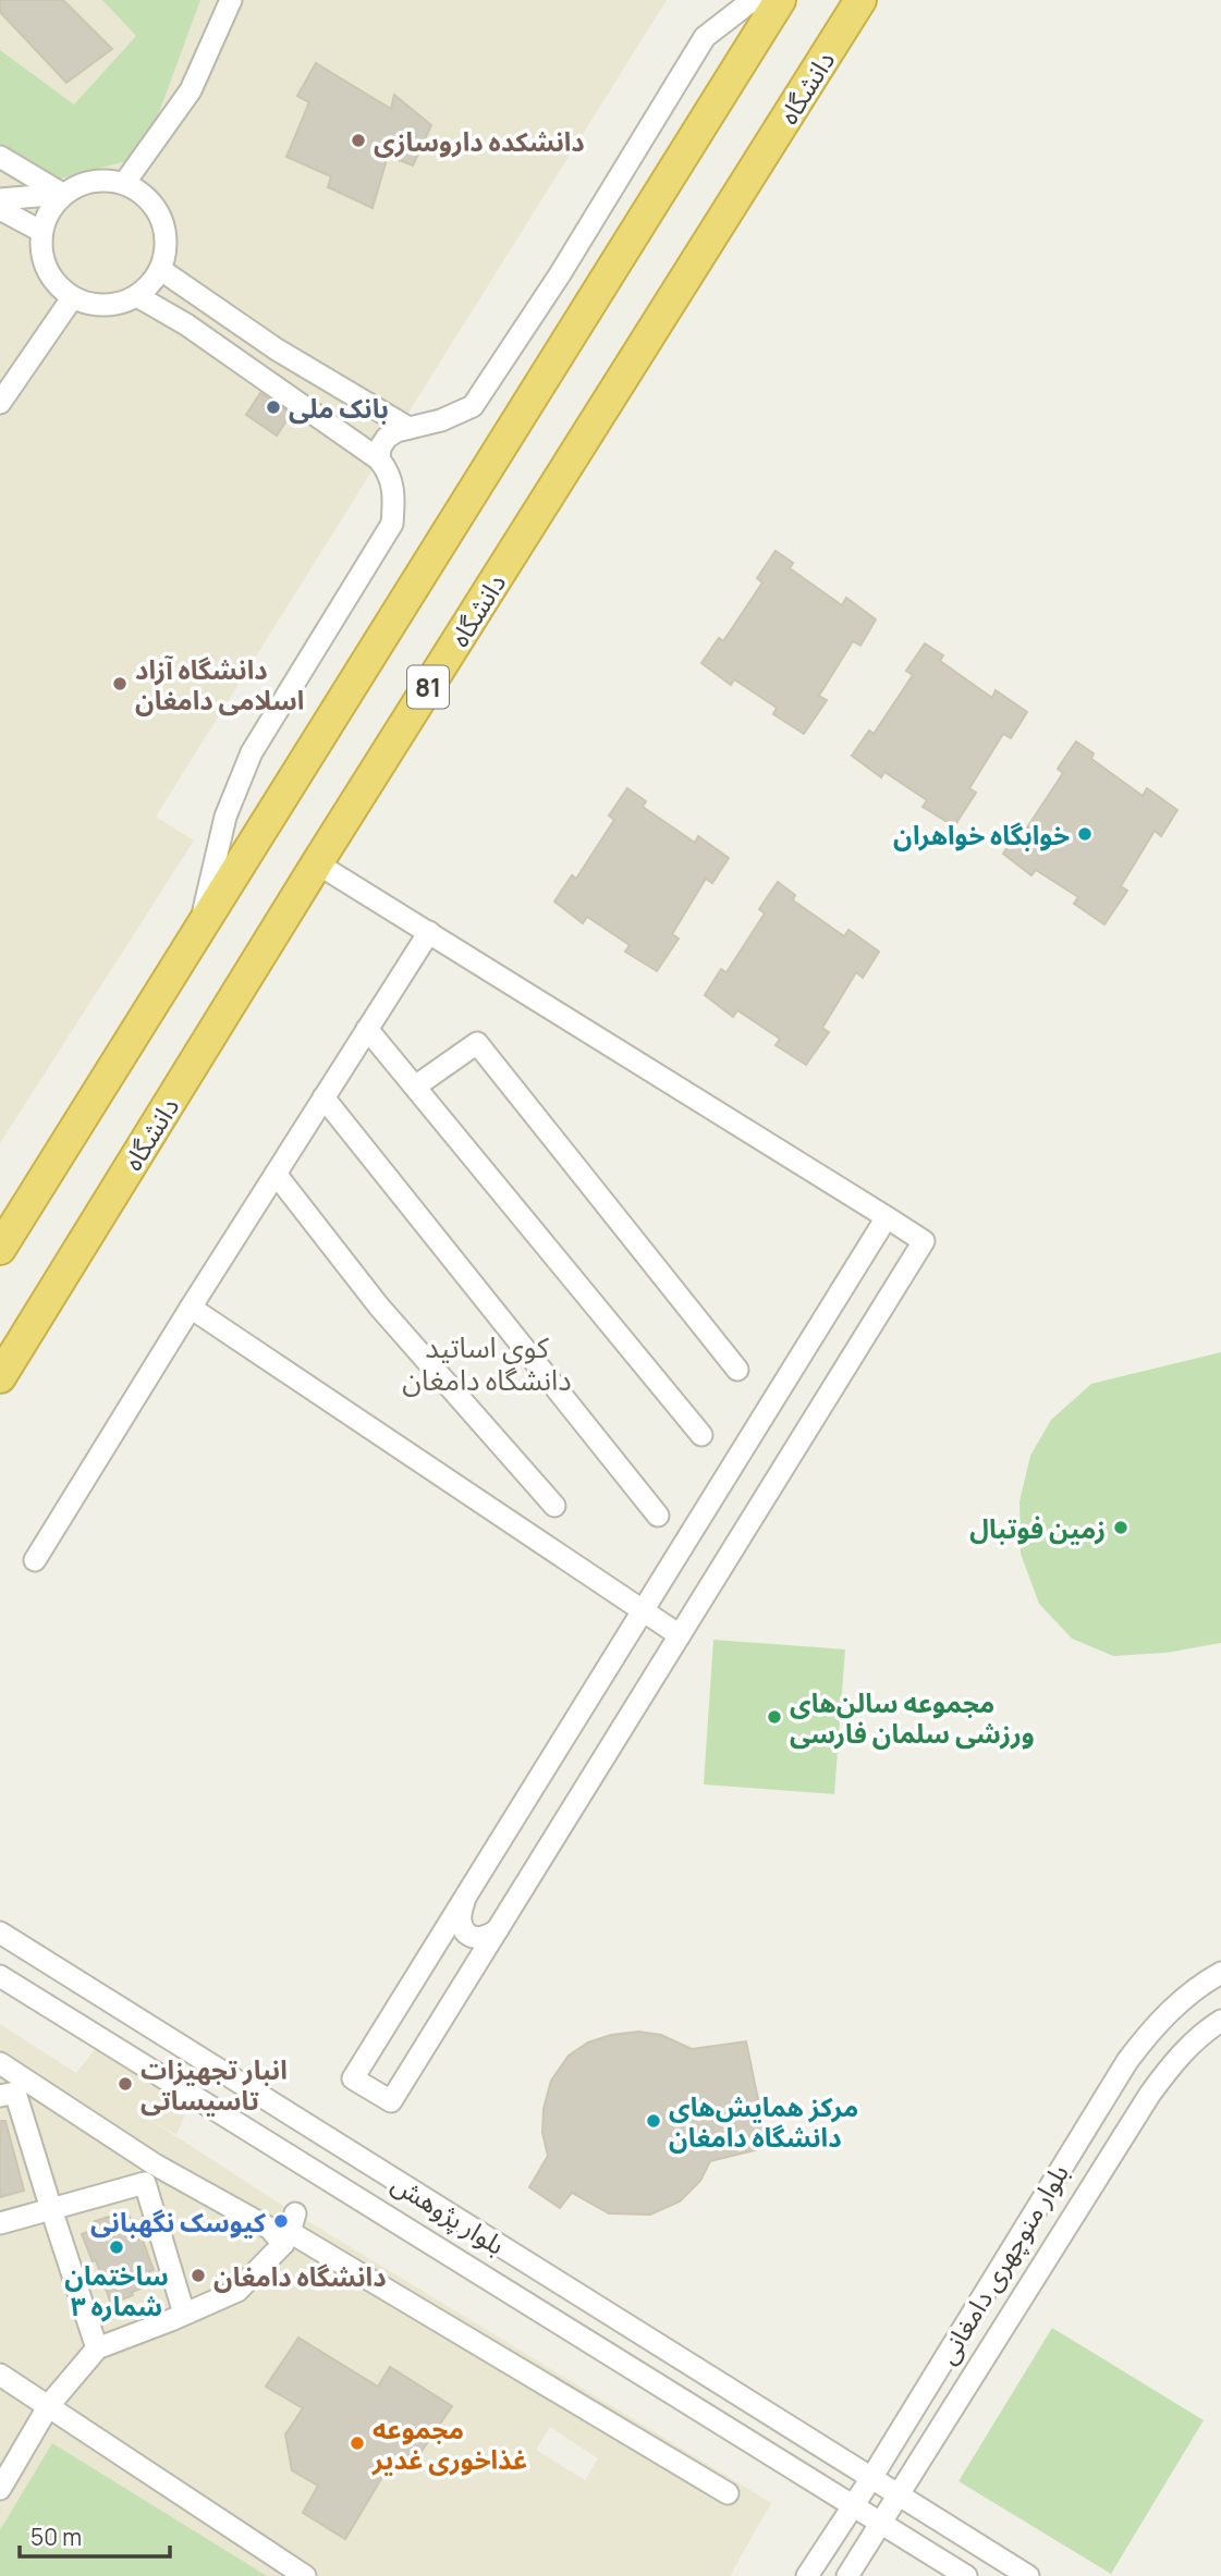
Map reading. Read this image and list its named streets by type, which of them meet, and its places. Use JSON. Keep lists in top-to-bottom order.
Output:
{
  "streets": {
    "highway": ["دانشگاه", "81"],
    "street": ["بلوار پژوهش", "بلوار منوچهری دامغانی"]
  },
  "crossings": [
    ["بلوار پژوهش", "بلوار منوچهری دامغانی"]
  ],
  "districts": ["کوی اساتید دانشگاه دامغان"],
  "places": [
    "دانشکده داروسازی",
    "بانک ملی",
    "دانشگاه آزاد اسلامی دامغان",
    "خوابگاه خواهران",
    "زمین فوتبال",
    "مجموعه سالن‌های ورزشی سلمان فارسی",
    "انبار تجهیزات تاسیساتی",
    "مرکز همایش‌های دانشگاه دامغان",
    "کیوسک نگهبانی",
    "ساختمان شماره ۳",
    "دانشگاه دامغان",
    "مجموعه غذاخوری غدیر"
  ],
  "scale_bar": "50 m"
}
